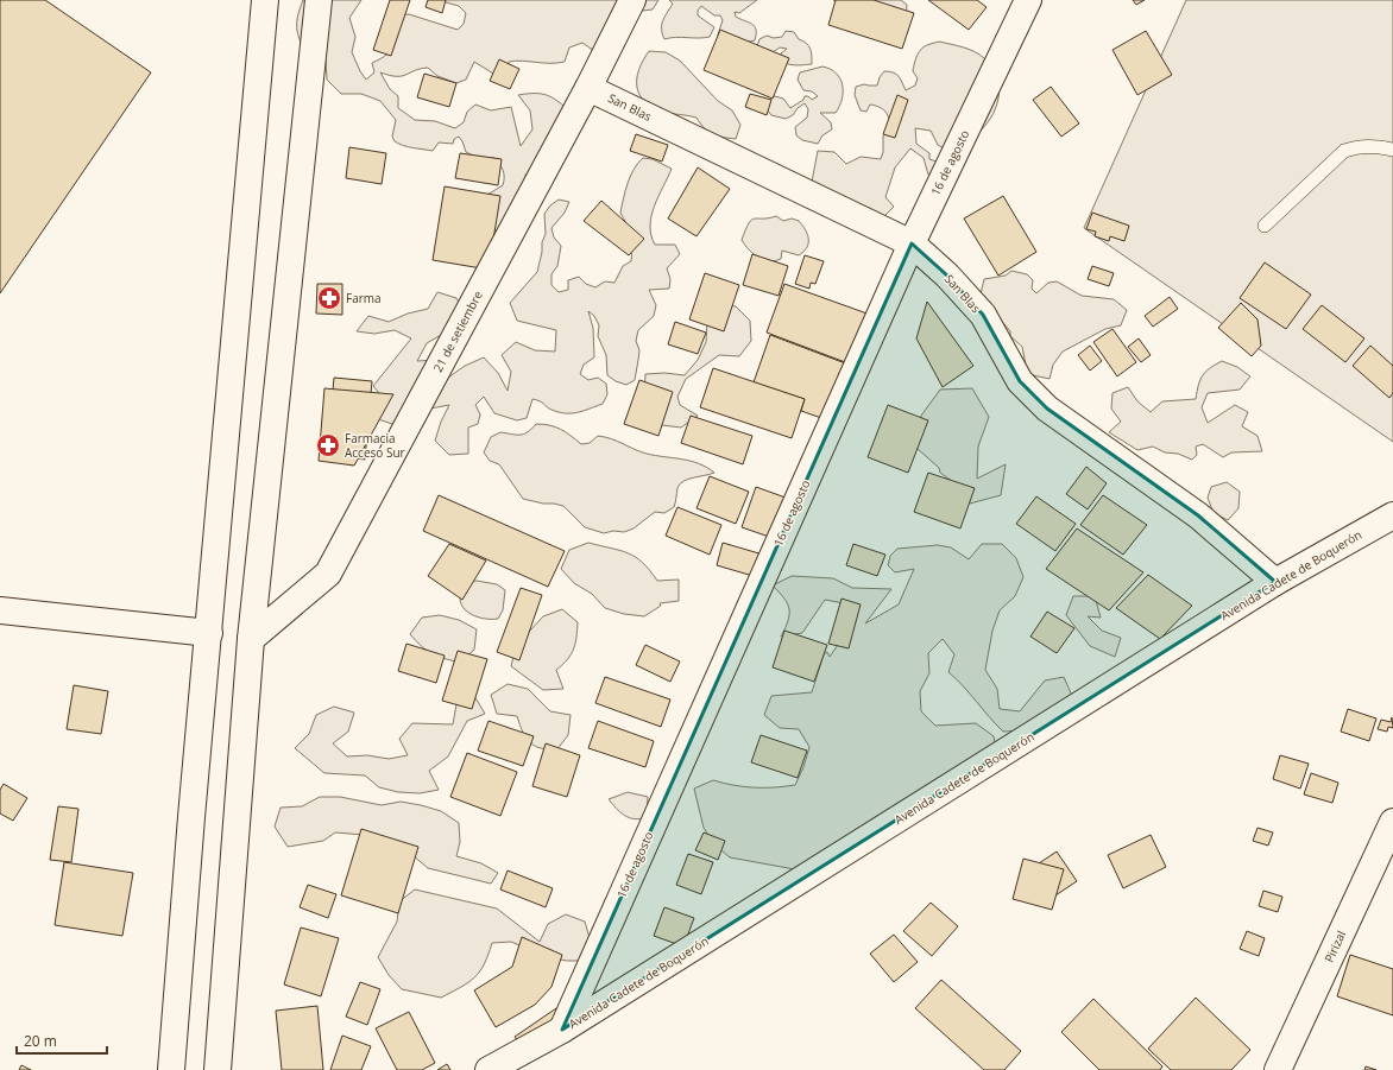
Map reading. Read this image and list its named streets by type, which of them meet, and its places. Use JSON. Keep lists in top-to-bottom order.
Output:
{
  "streets": {
    "main road": [
      "San Blas",
      "16 de agosto",
      "21 de setiembre",
      "Avenida Cadete de Boquerón",
      "Pirizal"
    ]
  },
  "crossings": [
    ["San Blas", "16 de agosto"],
    ["San Blas", "21 de setiembre"],
    ["San Blas", "Avenida Cadete de Boquerón"],
    ["16 de agosto", "Avenida Cadete de Boquerón"]
  ],
  "places": {
    "pharmacy": ["Farma", "Farmacia Acceso Sur"]
  },
  "scale_bar": "20 m"
}
